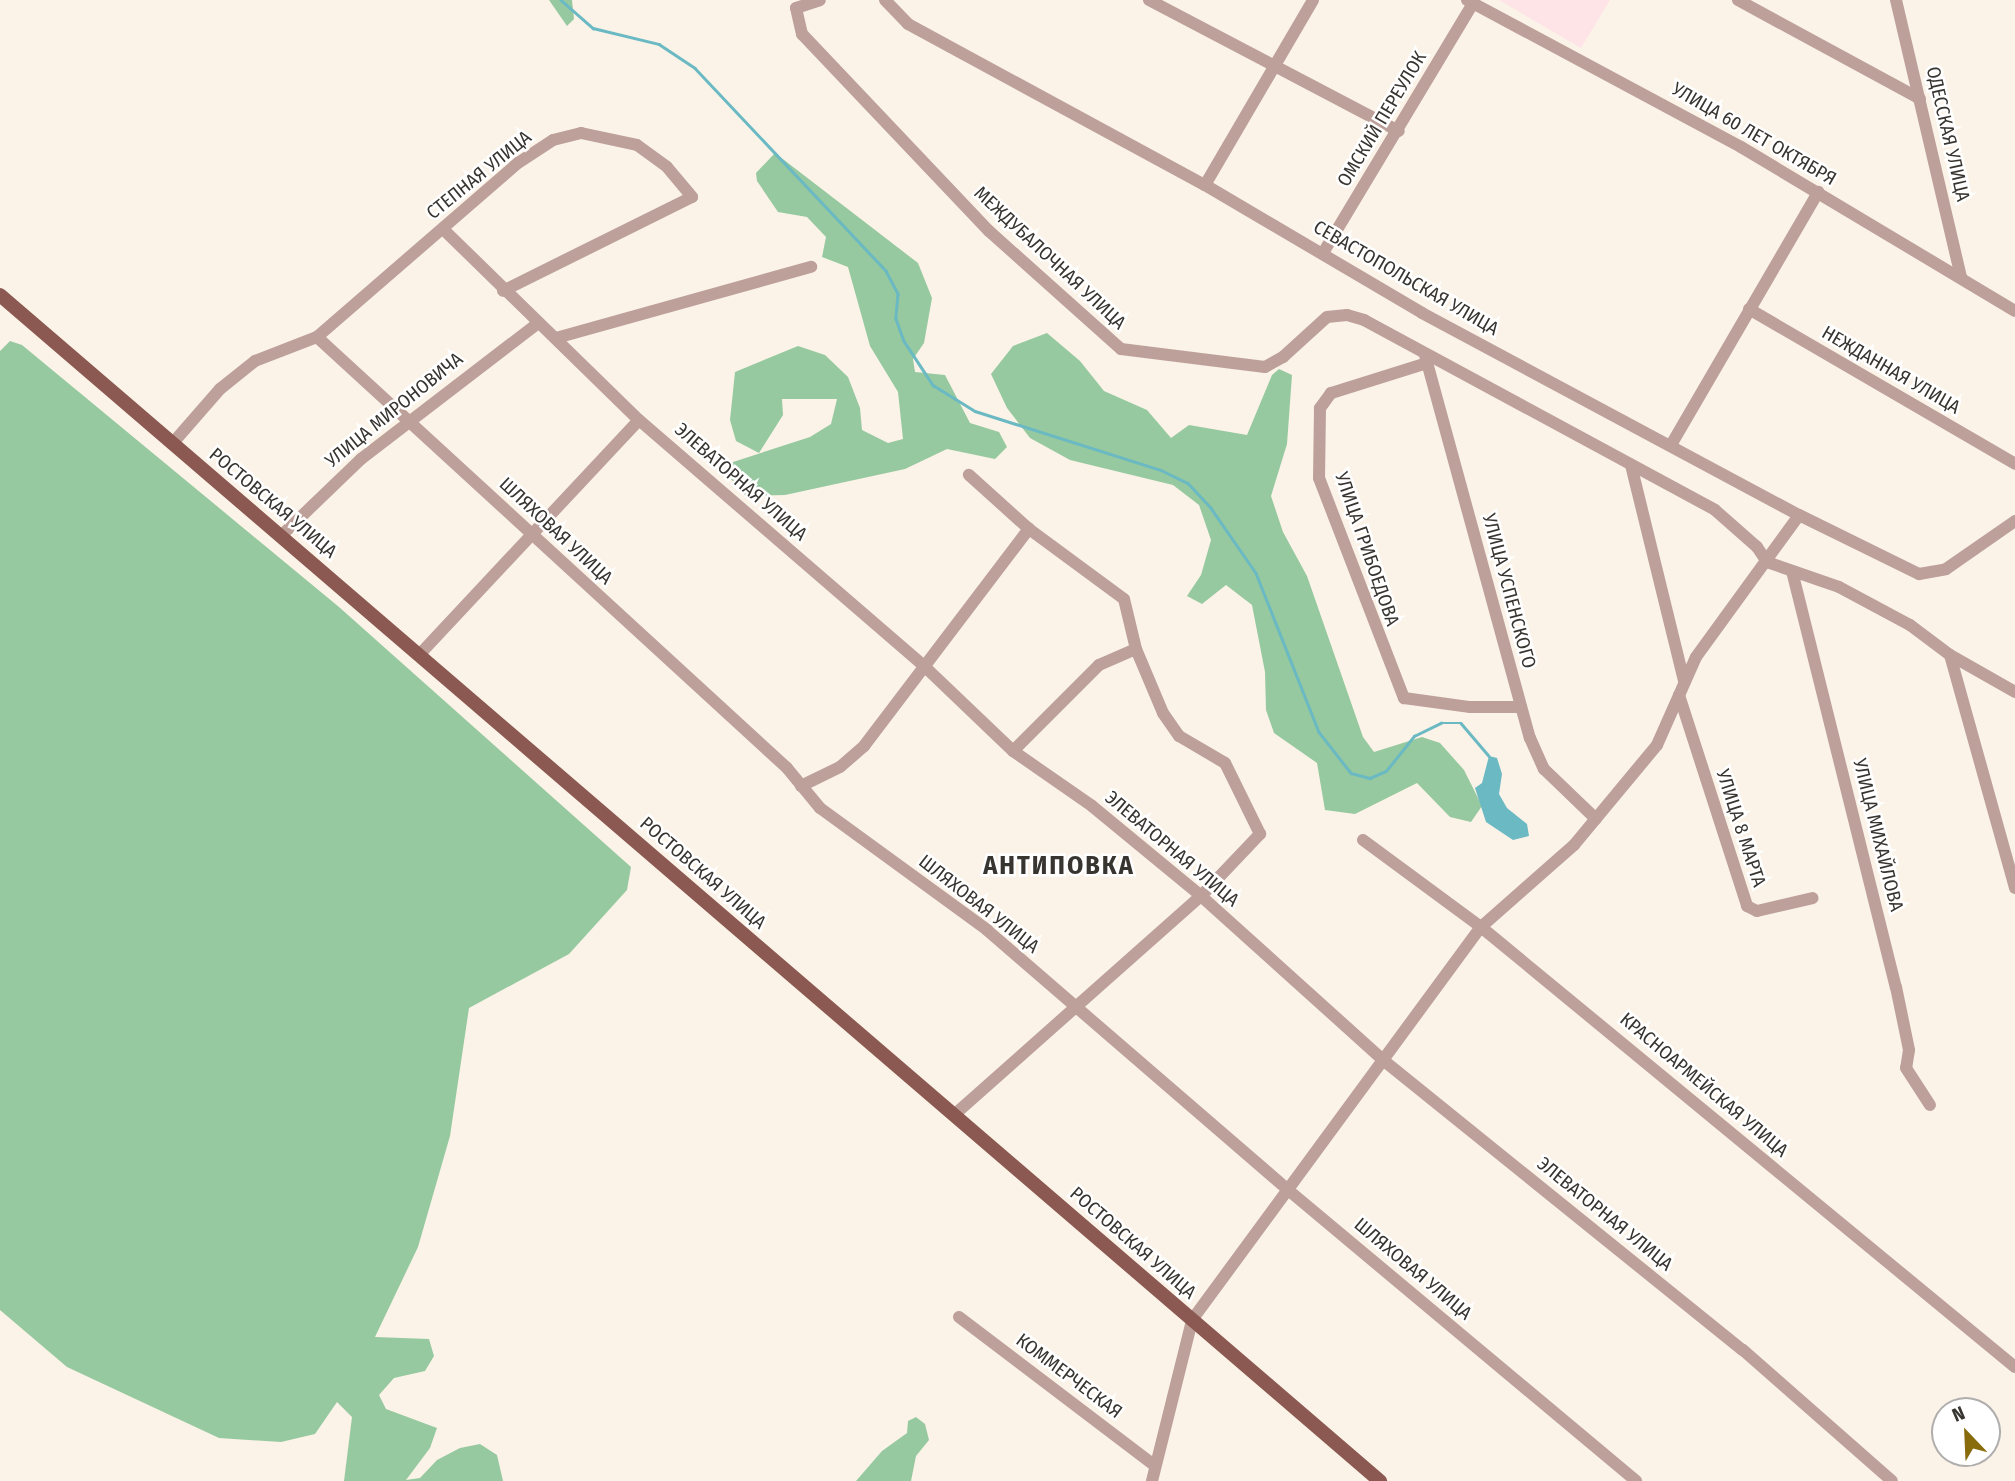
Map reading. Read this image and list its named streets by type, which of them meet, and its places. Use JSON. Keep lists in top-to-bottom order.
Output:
{
  "streets": {
    "main road": ["РОСТОВСКАЯ УЛИЦА"],
    "street": [
      "ОМСКИЙ ПЕРЕУЛОК",
      "УЛИЦА 60 ЛЕТ ОКТЯБРЯ",
      "ОДЕССКАЯ УЛИЦА",
      "СТЕПНАЯ УЛИЦА",
      "МЕЖДУБАЛОЧНАЯ УЛИЦА",
      "СЕВАСТОПОЛЬСКАЯ УЛИЦА",
      "НЕЖДАННАЯ УЛИЦА",
      "УЛИЦА МИРОНОВИЧА",
      "ЭЛЕВАТОРНАЯ УЛИЦА",
      "ШЛЯХОВАЯ УЛИЦА",
      "УЛИЦА ГРИБОЕДОВА",
      "УЛИЦА УСПЕНСКОГО",
      "УЛИЦА 8 МАРТА",
      "УЛИЦА МИХАЙЛОВА",
      "КРАСНОАРМЕЙСКАЯ УЛИЦА",
      "КОММЕРЧЕСКАЯ"
    ]
  },
  "crossings": [
    ["ОМСКИЙ ПЕРЕУЛОК", "УЛИЦА 60 ЛЕТ ОКТЯБРЯ"],
    ["ОМСКИЙ ПЕРЕУЛОК", "СЕВАСТОПОЛЬСКАЯ УЛИЦА"],
    ["УЛИЦА 60 ЛЕТ ОКТЯБРЯ", "ОДЕССКАЯ УЛИЦА"],
    ["СТЕПНАЯ УЛИЦА", "ЭЛЕВАТОРНАЯ УЛИЦА"],
    ["СТЕПНАЯ УЛИЦА", "РОСТОВСКАЯ УЛИЦА"],
    ["СТЕПНАЯ УЛИЦА", "ШЛЯХОВАЯ УЛИЦА"],
    ["МЕЖДУБАЛОЧНАЯ УЛИЦА", "УЛИЦА ГРИБОЕДОВА"],
    ["МЕЖДУБАЛОЧНАЯ УЛИЦА", "УЛИЦА УСПЕНСКОГО"],
    ["УЛИЦА МИРОНОВИЧА", "ЭЛЕВАТОРНАЯ УЛИЦА"],
    ["УЛИЦА МИРОНОВИЧА", "РОСТОВСКАЯ УЛИЦА"],
    ["УЛИЦА МИРОНОВИЧА", "ШЛЯХОВАЯ УЛИЦА"],
    ["УЛИЦА ГРИБОЕДОВА", "УЛИЦА УСПЕНСКОГО"]
  ],
  "districts": ["АНТИПОВКА"],
  "north": "top left"
}
